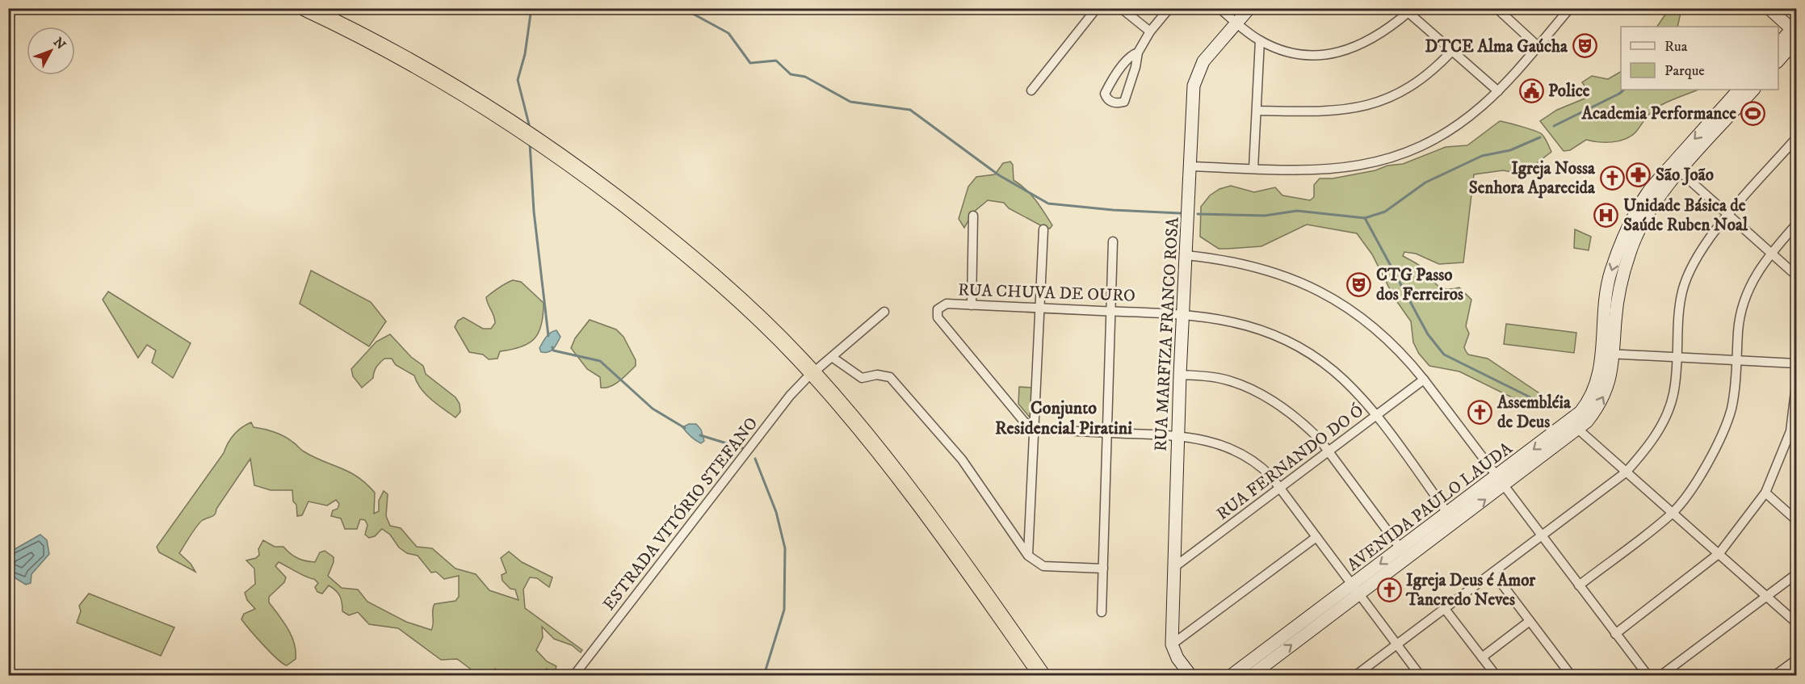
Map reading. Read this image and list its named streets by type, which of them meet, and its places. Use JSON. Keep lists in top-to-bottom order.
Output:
{
  "streets": {
    "main road": ["RUA MARFIZA FRANCO ROSA", "AVENIDA PAULO LAUDA"],
    "street": ["RUA CHUVA DE OURO", "RUA FERNANDO DO Ó", "ESTRADA VITÓRIO STEFANO"]
  },
  "crossings": [
    ["RUA CHUVA DE OURO", "RUA MARFIZA FRANCO ROSA"],
    ["RUA CHUVA DE OURO", "RUA FERNANDO DO Ó"],
    ["RUA CHUVA DE OURO", "AVENIDA PAULO LAUDA"],
    ["RUA MARFIZA FRANCO ROSA", "RUA FERNANDO DO Ó"]
  ],
  "districts": ["Conjunto Residencial Piratini"],
  "places": {
    "theatre": ["DTCE Alma Gaúcha", "CTG Passo dos Ferreiros"],
    "public building": ["Police"],
    "sports": ["Academia Performance"],
    "pharmacy": ["São João"],
    "church": ["Igreja Nossa Senhora Aparecida", "Assembléia de Deus", "Igreja Deus é Amor Tancredo Neves"],
    "hospital": ["Unidade Básica de Saúde Ruben Noal"]
  },
  "legend": ["Rua", "Parque"],
  "north": "top right"
}
